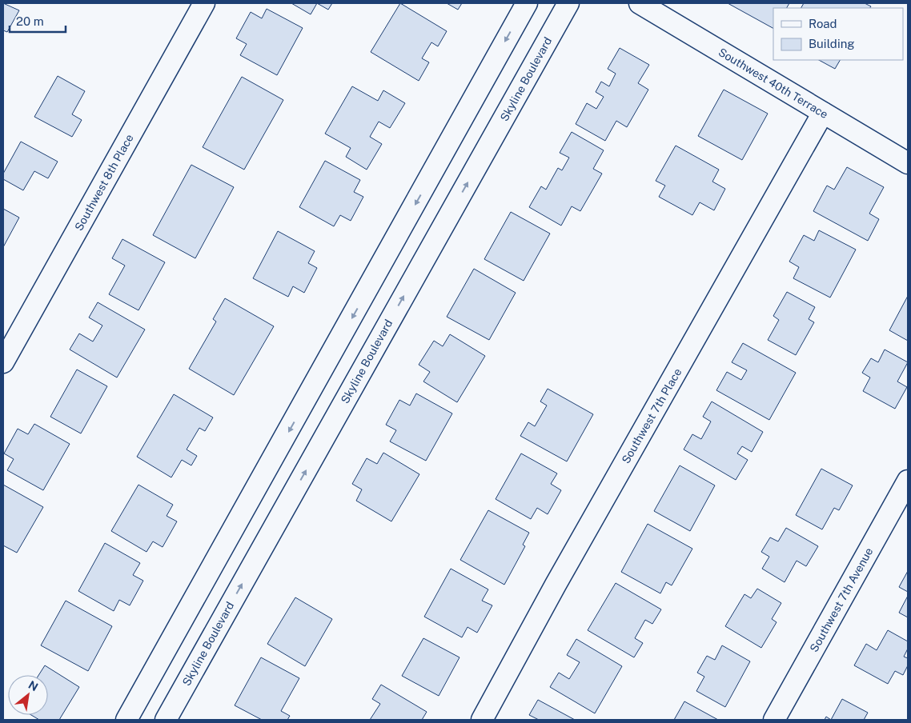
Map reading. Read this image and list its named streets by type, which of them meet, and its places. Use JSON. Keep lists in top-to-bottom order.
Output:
{
  "streets": {
    "street": [
      "Skyline Boulevard",
      "Southwest 40th Terrace",
      "Southwest 8th Place",
      "Southwest 7th Place",
      "Southwest 7th Avenue"
    ]
  },
  "crossings": [
    ["Southwest 40th Terrace", "Southwest 7th Place"]
  ],
  "legend": ["Road", "Building"],
  "scale_bar": "20 m",
  "north": "top right"
}
